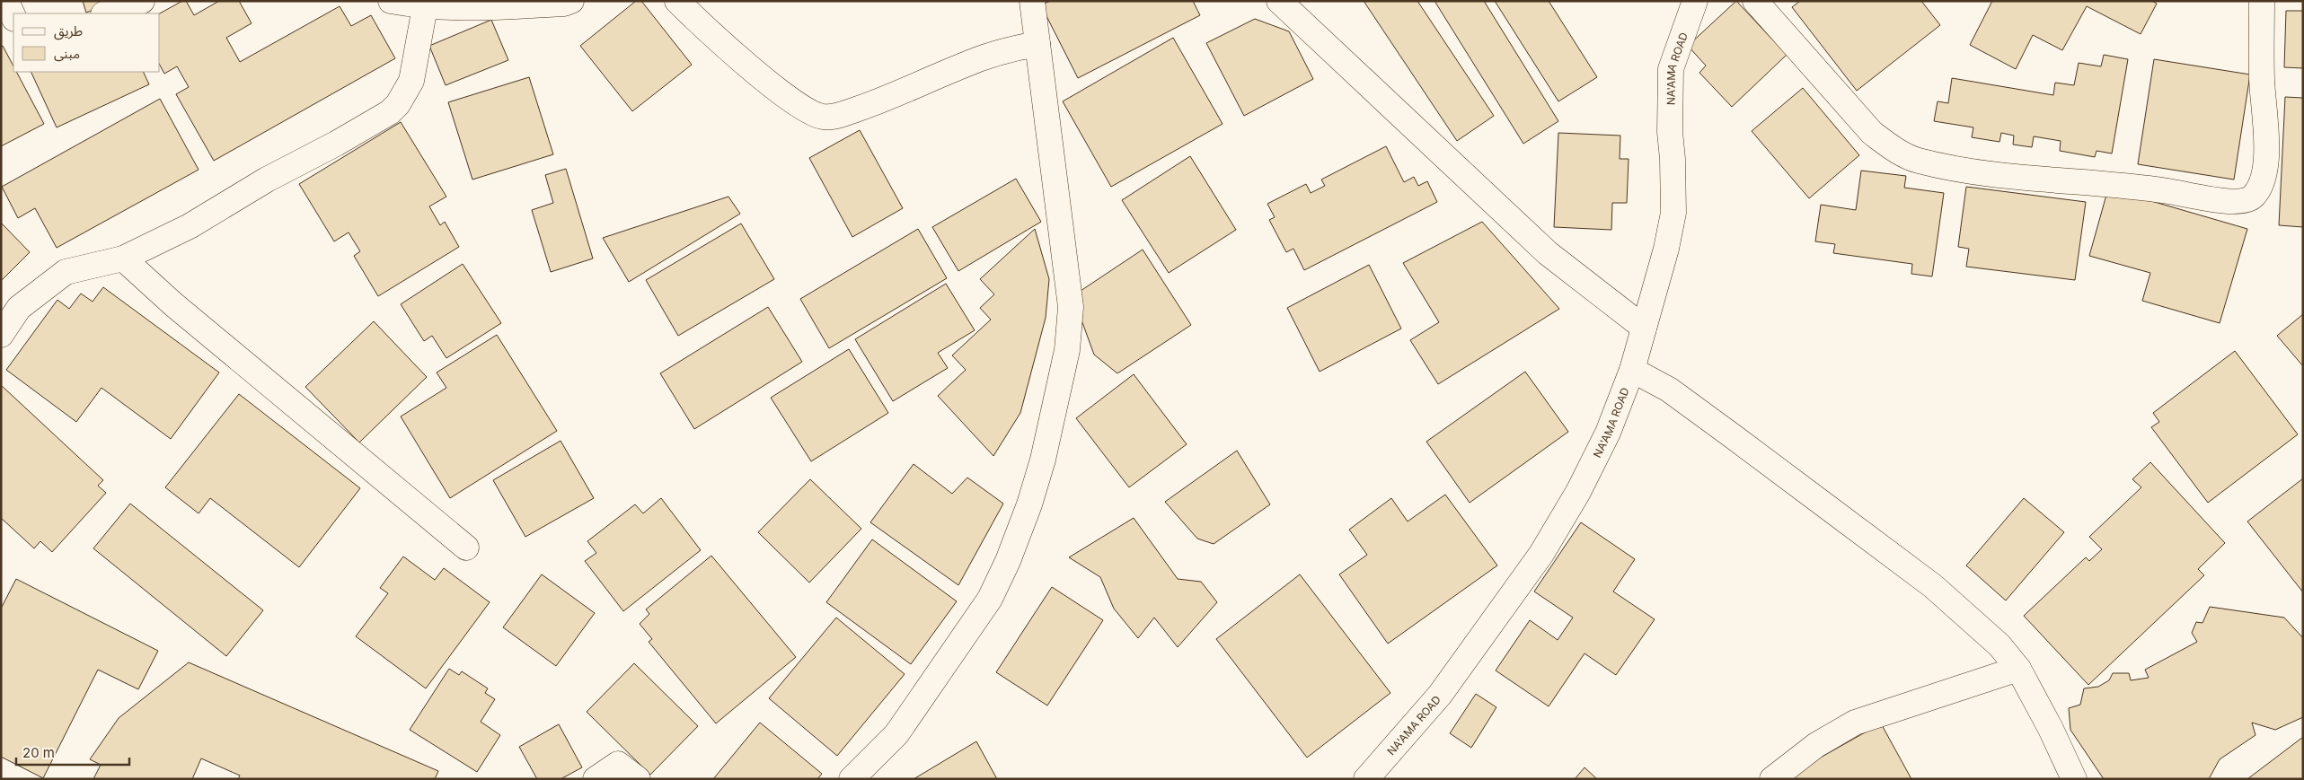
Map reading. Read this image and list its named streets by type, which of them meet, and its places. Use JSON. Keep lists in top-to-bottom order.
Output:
{
  "streets": {
    "street": ["NA'AMA ROAD"]
  },
  "legend": ["طريق", "مبنى"],
  "scale_bar": "20 m"
}
